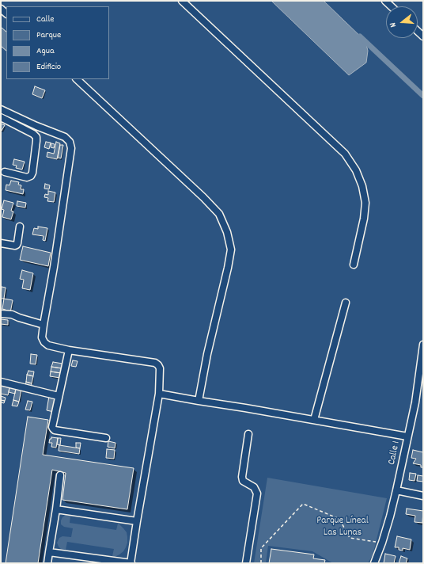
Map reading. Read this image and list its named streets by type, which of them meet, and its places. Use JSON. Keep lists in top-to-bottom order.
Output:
{
  "streets": {
    "street": ["Calle 1"]
  },
  "parks": ["Parque Líneal Las Lunas"],
  "legend": [
    "Calle",
    "Parque",
    "Agua",
    "Edificio"
  ],
  "north": "left"
}
